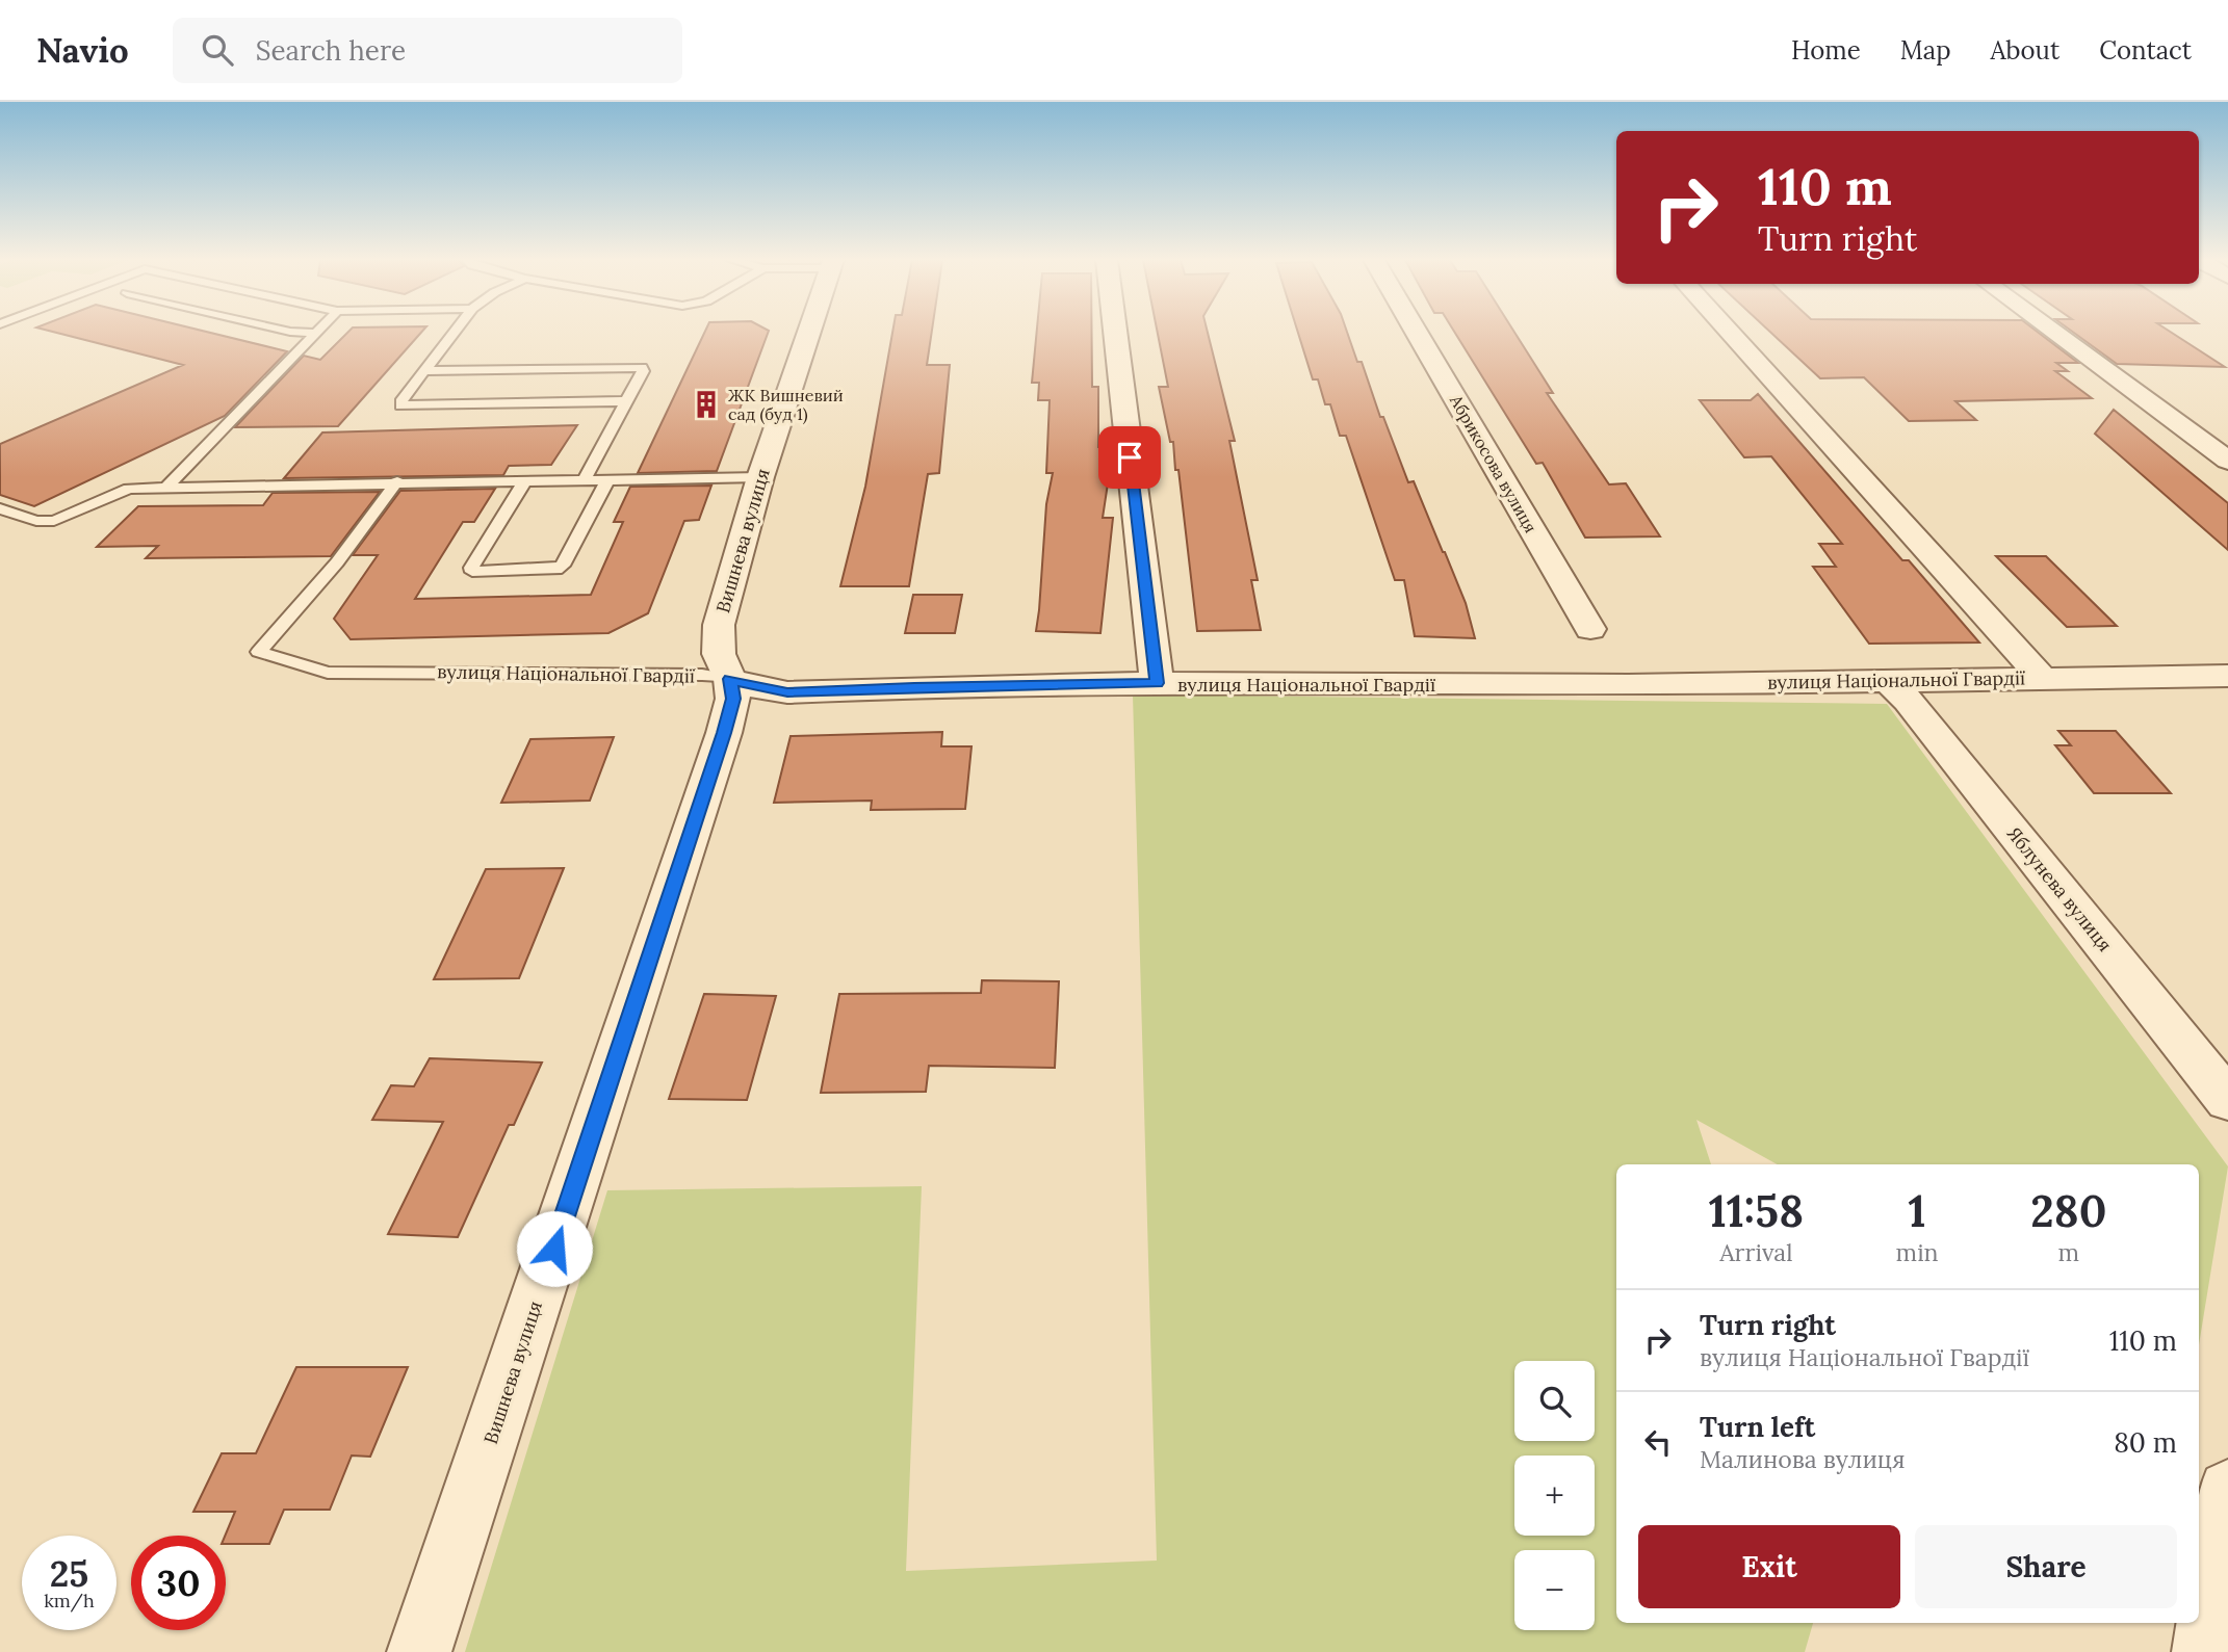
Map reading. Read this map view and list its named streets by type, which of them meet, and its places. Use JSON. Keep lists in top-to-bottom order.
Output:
{
  "streets": {
    "street": [
      "Абрикосова вулиця",
      "Вишнева вулиця",
      "вулиця Національної Гвардії",
      "Яблунева вулиця"
    ]
  },
  "crossings": [
    ["Вишнева вулиця", "вулиця Національної Гвардії"],
    ["вулиця Національної Гвардії", "Яблунева вулиця"]
  ],
  "places": {
    "building": ["ЖК Вишневий сад (буд 1)"]
  },
  "page": {
    "header": "Navio",
    "search": "Search here",
    "nav": [
      "Home",
      "Map",
      "About",
      "Contact"
    ],
    "turn": ["110 m", "Turn right"],
    "eta": [
      "11:58",
      "Arrival",
      "1",
      "min",
      "280",
      "m"
    ],
    "list": [
      {
        "name": "Turn right",
        "note": "вулиця Національної Гвардії",
        "value": "110 m"
      },
      {
        "name": "Turn left",
        "note": "Малинова вулиця",
        "value": "80 m"
      }
    ],
    "map_buttons": ["+", "−"],
    "buttons": ["Exit", "Share"],
    "speed": "25 km/h",
    "limit": "30"
  }
}
